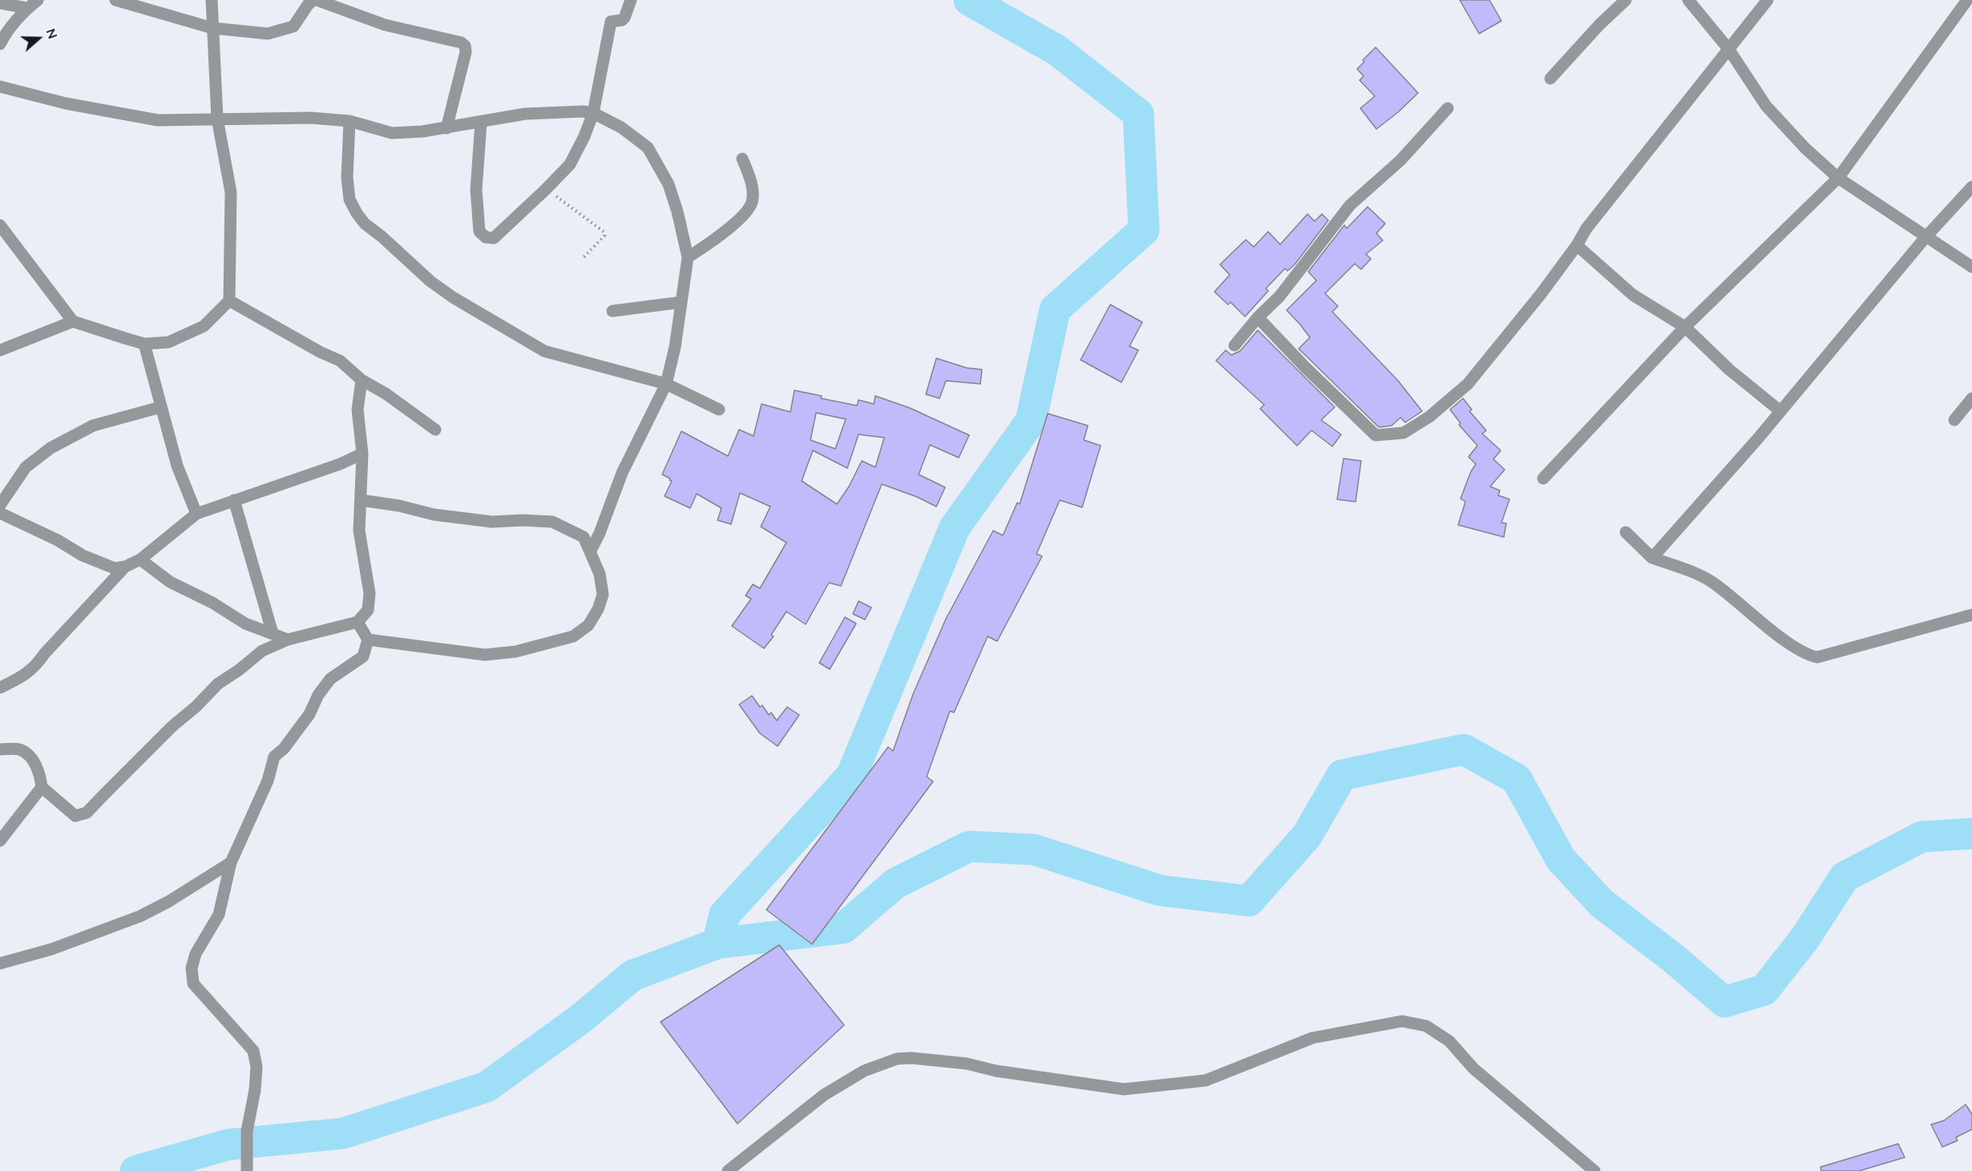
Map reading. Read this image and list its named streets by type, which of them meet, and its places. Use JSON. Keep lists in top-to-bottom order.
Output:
{
  "north": "right"
}
